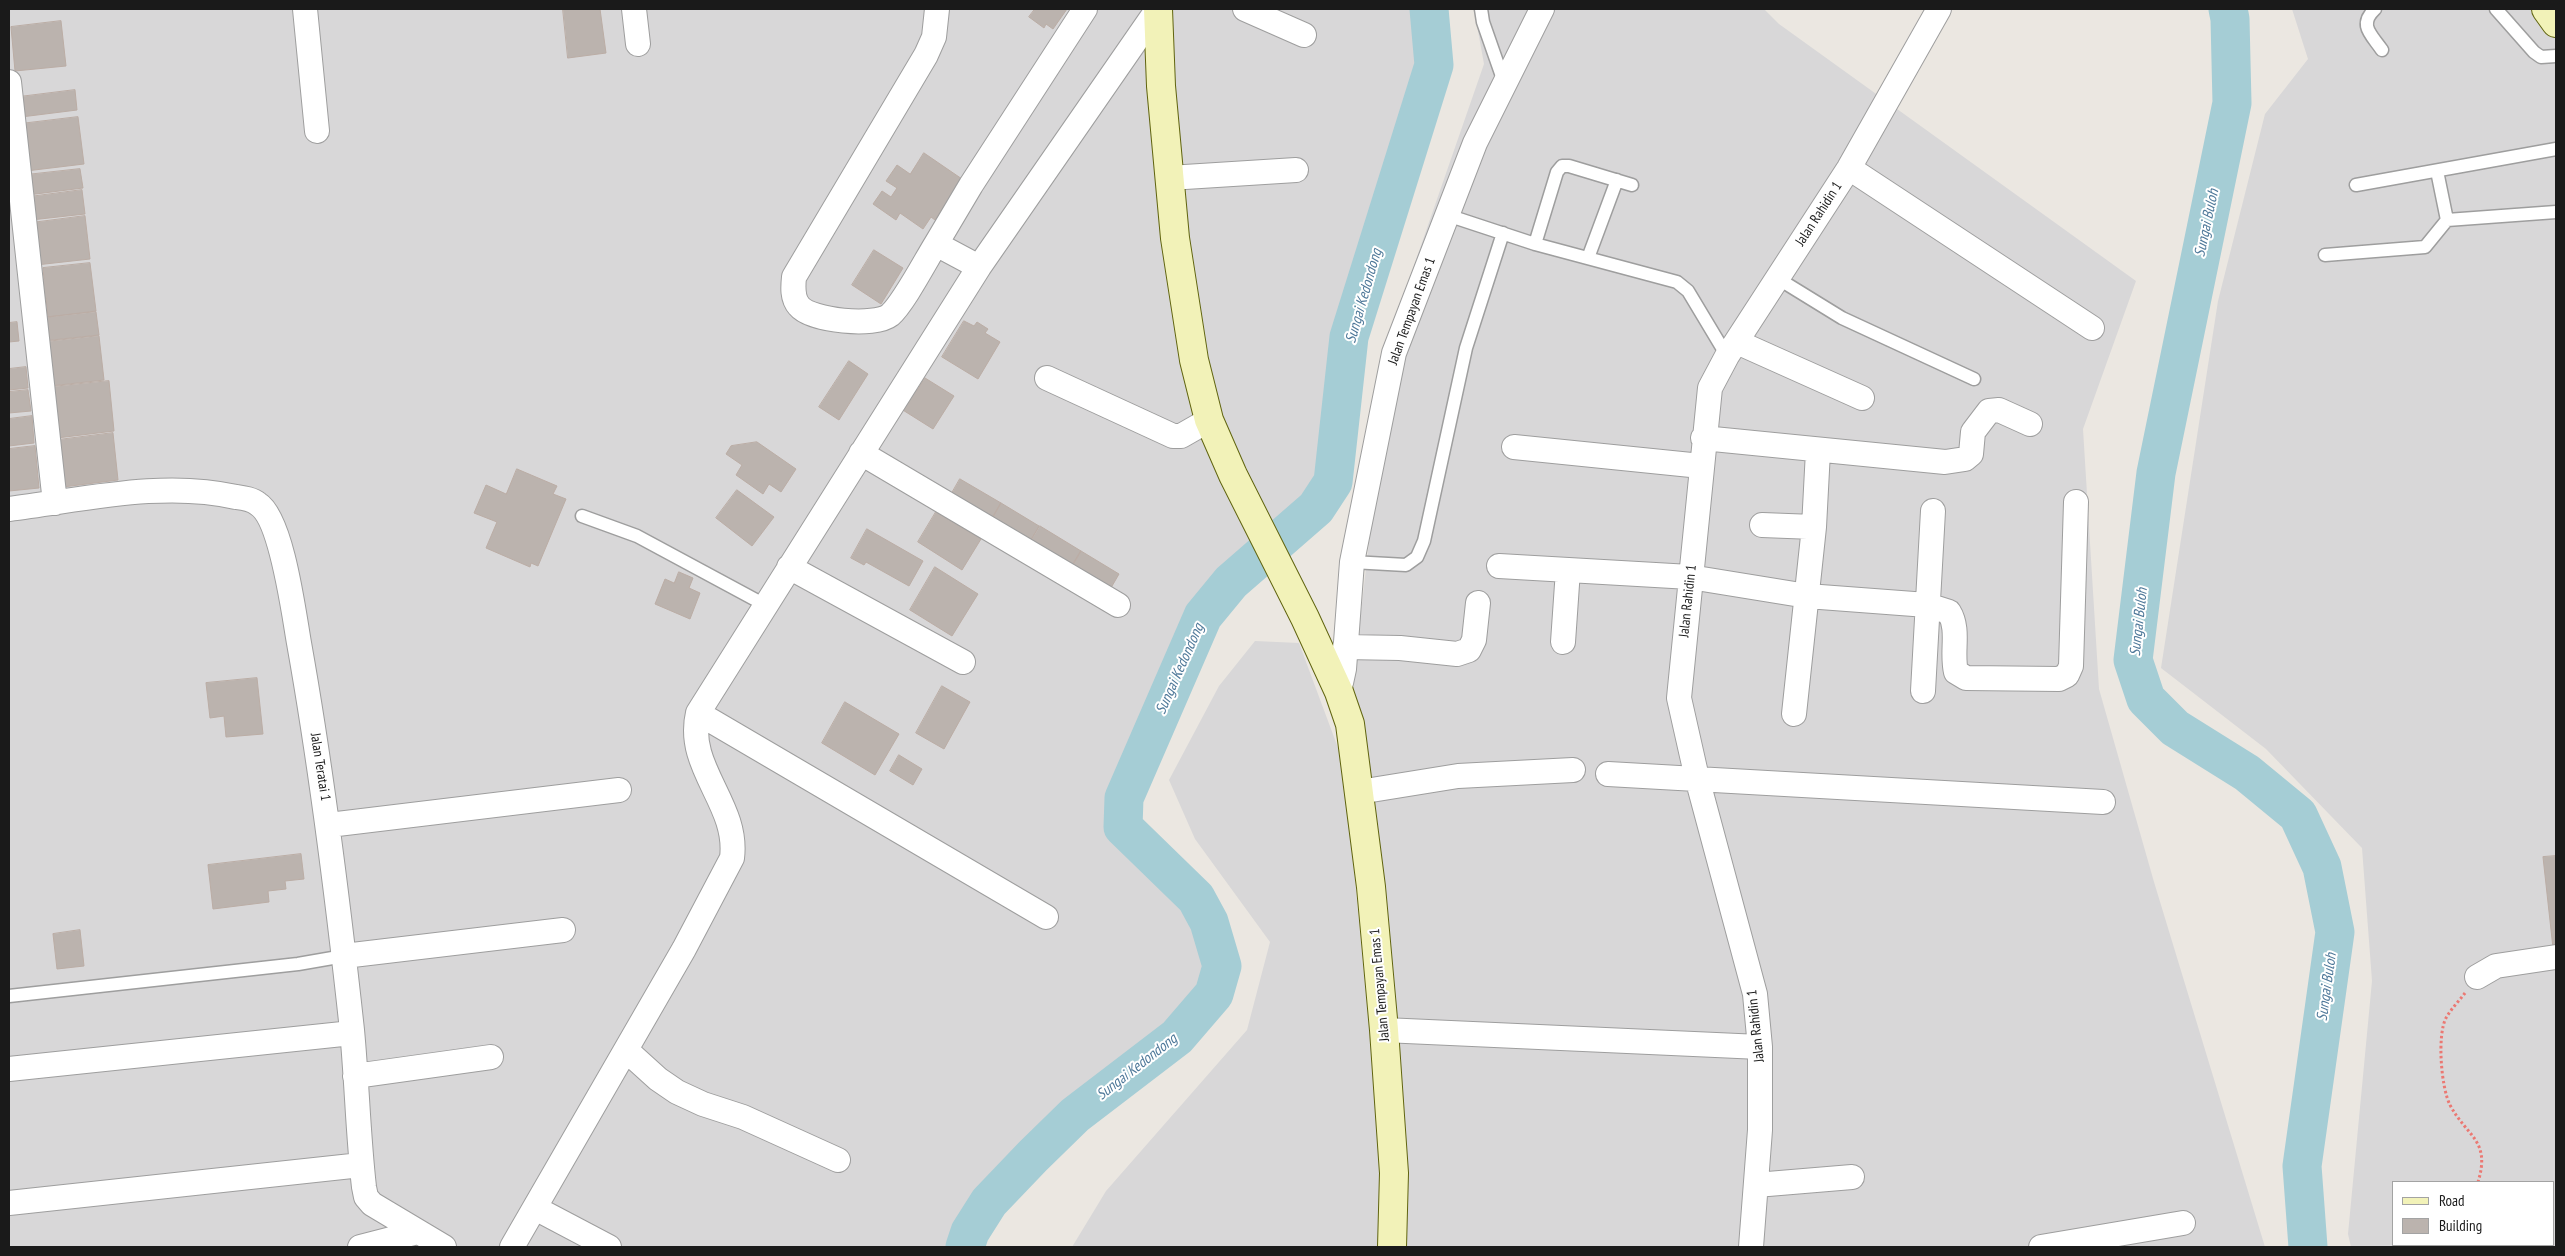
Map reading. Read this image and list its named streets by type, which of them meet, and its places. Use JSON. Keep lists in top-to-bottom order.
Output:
{
  "streets": {
    "street": ["Jalan Rahidin 1", "Jalan Tempayan Emas 1", "Jalan Teratai 1"]
  },
  "water": ["Sungai Buloh", "Sungai Kedondong"],
  "legend": ["Road", "Building"]
}
